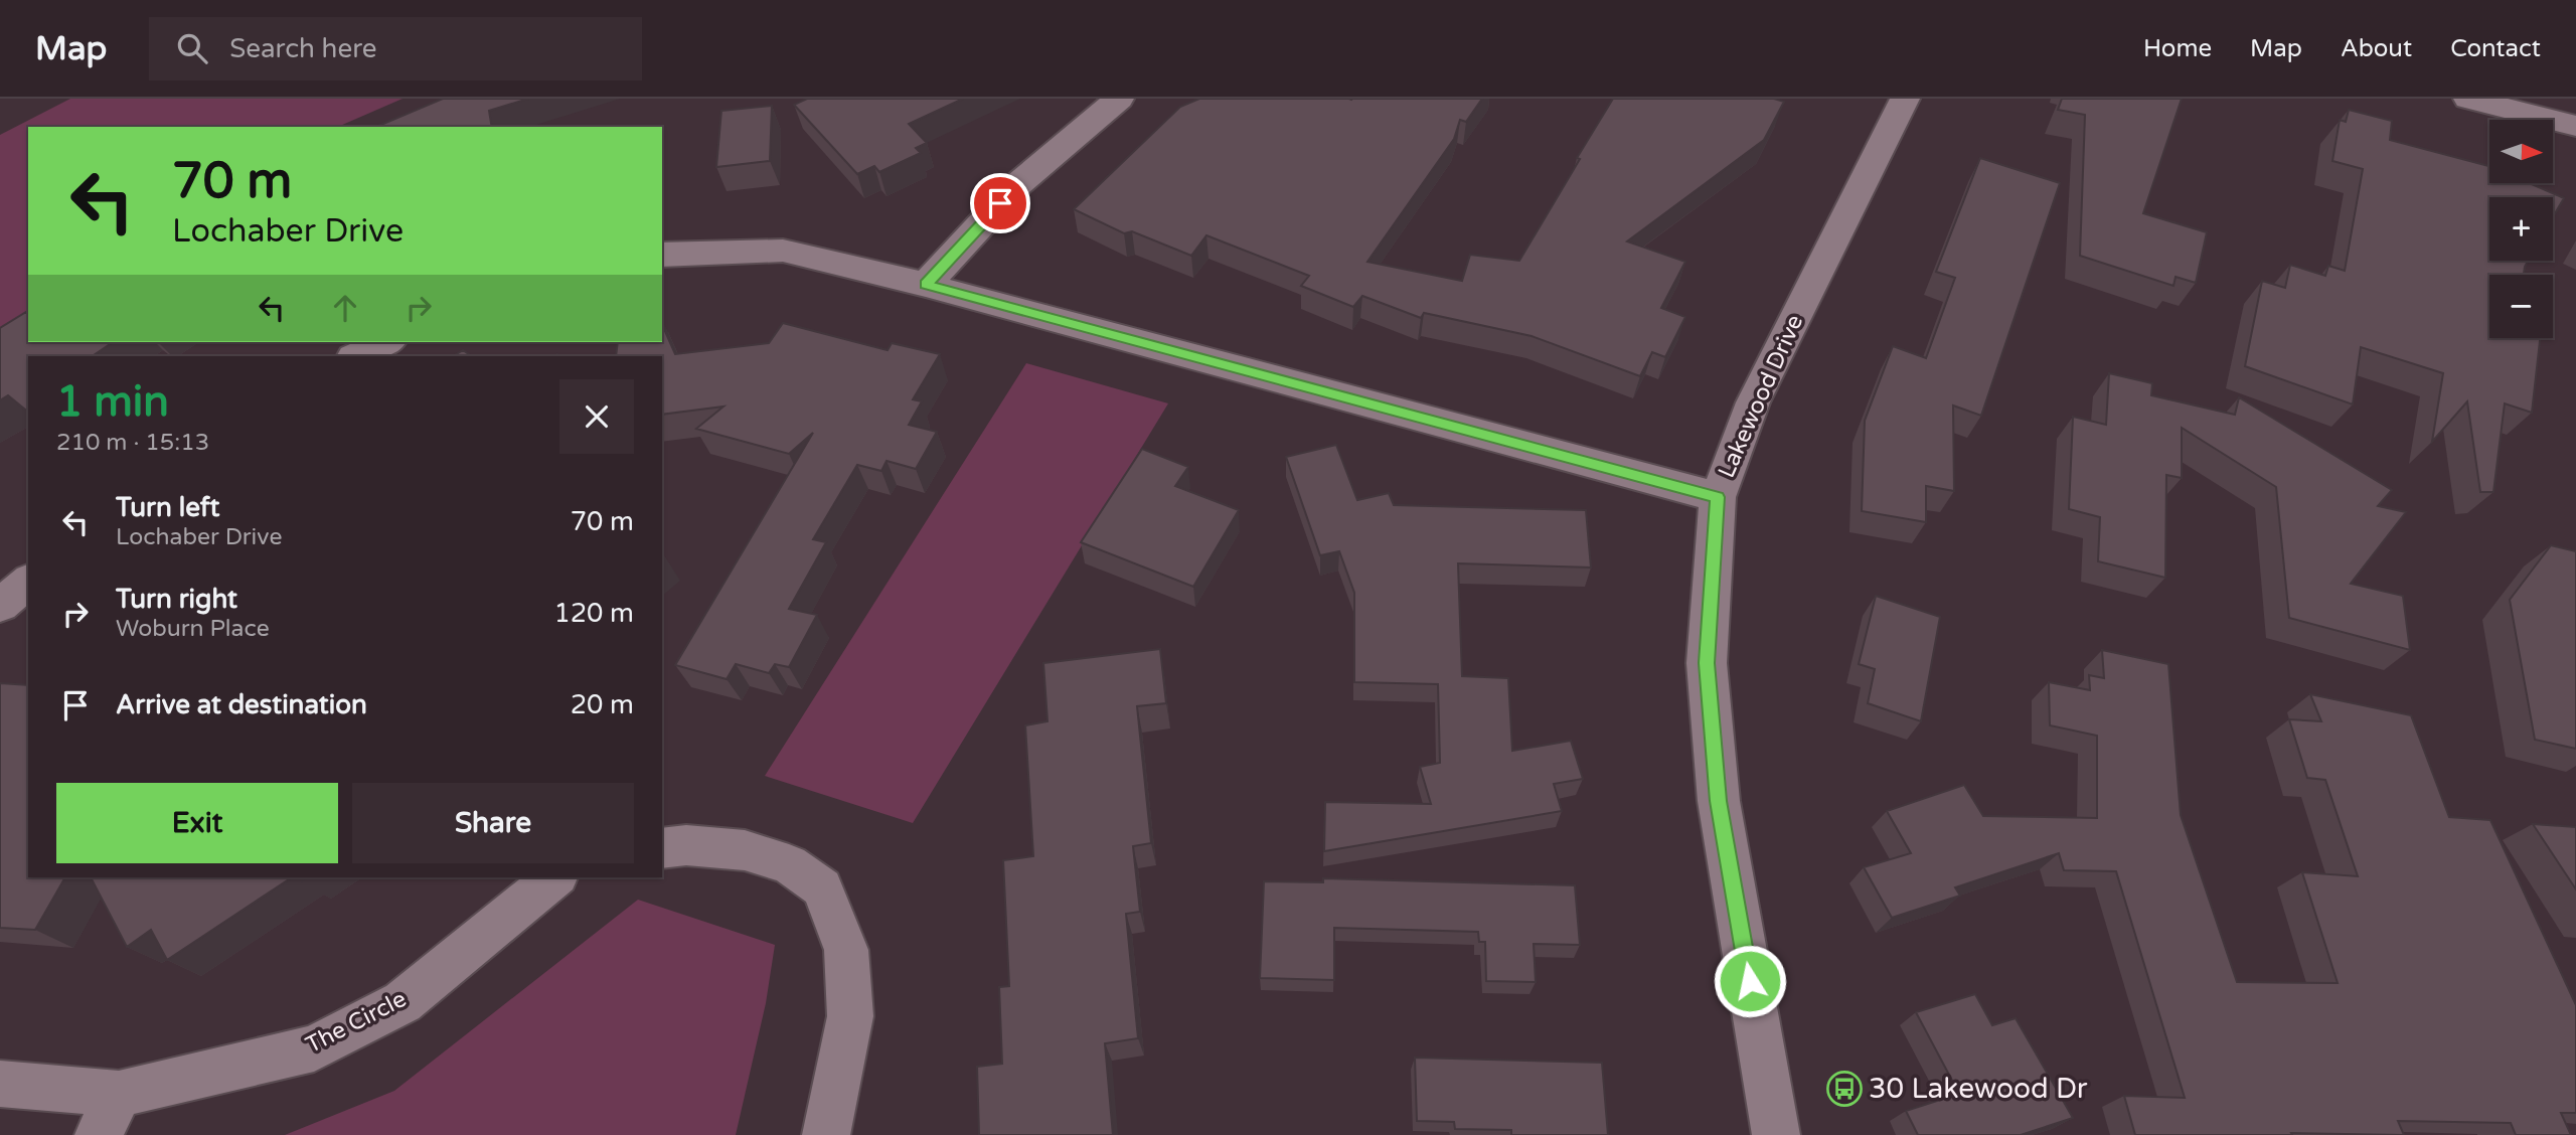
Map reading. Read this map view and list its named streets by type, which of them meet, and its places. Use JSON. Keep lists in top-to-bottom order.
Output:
{
  "streets": {
    "street": ["Lakewood Drive", "The Circle"]
  },
  "places": {
    "bus stop": ["30 Lakewood Dr"]
  },
  "north": "right",
  "page": {
    "header": "Map",
    "search": "Search here",
    "nav": [
      "Home",
      "Map",
      "About",
      "Contact"
    ],
    "map_buttons": ["+", "−"],
    "turn": ["70 m", "Lochaber Drive"],
    "heading": ["1 min", "210 m · 15:13"],
    "list": [
      {
        "name": "Turn left",
        "note": "Lochaber Drive",
        "value": "70 m"
      },
      {
        "name": "Turn right",
        "note": "Woburn Place",
        "value": "120 m"
      },
      {
        "name": "Arrive at destination",
        "value": "20 m"
      }
    ],
    "buttons": ["Exit", "Share"]
  }
}
